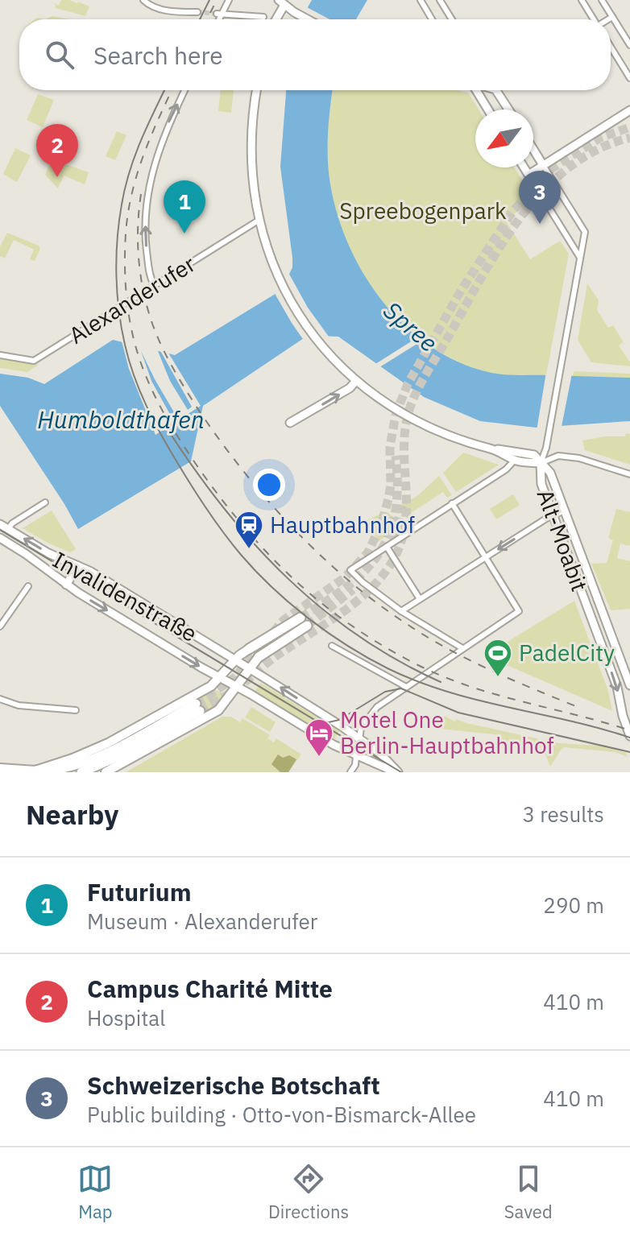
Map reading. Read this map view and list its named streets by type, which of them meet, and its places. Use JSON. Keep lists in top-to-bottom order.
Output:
{
  "streets": {
    "street": ["Alexanderufer", "Alt-Moabit", "Invalidenstraße"]
  },
  "water": ["Spree", "Humboldthafen"],
  "parks": ["Spreebogenpark"],
  "places": {
    "station": ["Hauptbahnhof"],
    "sports": ["PadelCity"],
    "hotel": ["Motel One Berlin-Hauptbahnhof"]
  },
  "north": "bottom left",
  "page": {
    "search": "Search here",
    "pins": ["2", "3", "1"],
    "heading": ["Nearby", "3 results"],
    "list": [
      {
        "mark": "1",
        "name": "Futurium",
        "note": "Museum · Alexanderufer",
        "value": "290 m"
      },
      {
        "mark": "2",
        "name": "Campus Charité Mitte",
        "note": "Hospital",
        "value": "410 m"
      },
      {
        "mark": "3",
        "name": "Schweizerische Botschaft",
        "note": "Public building · Otto-von-Bismarck-Allee",
        "value": "410 m"
      }
    ],
    "nav": ["Map", "Directions", "Saved"]
  }
}
